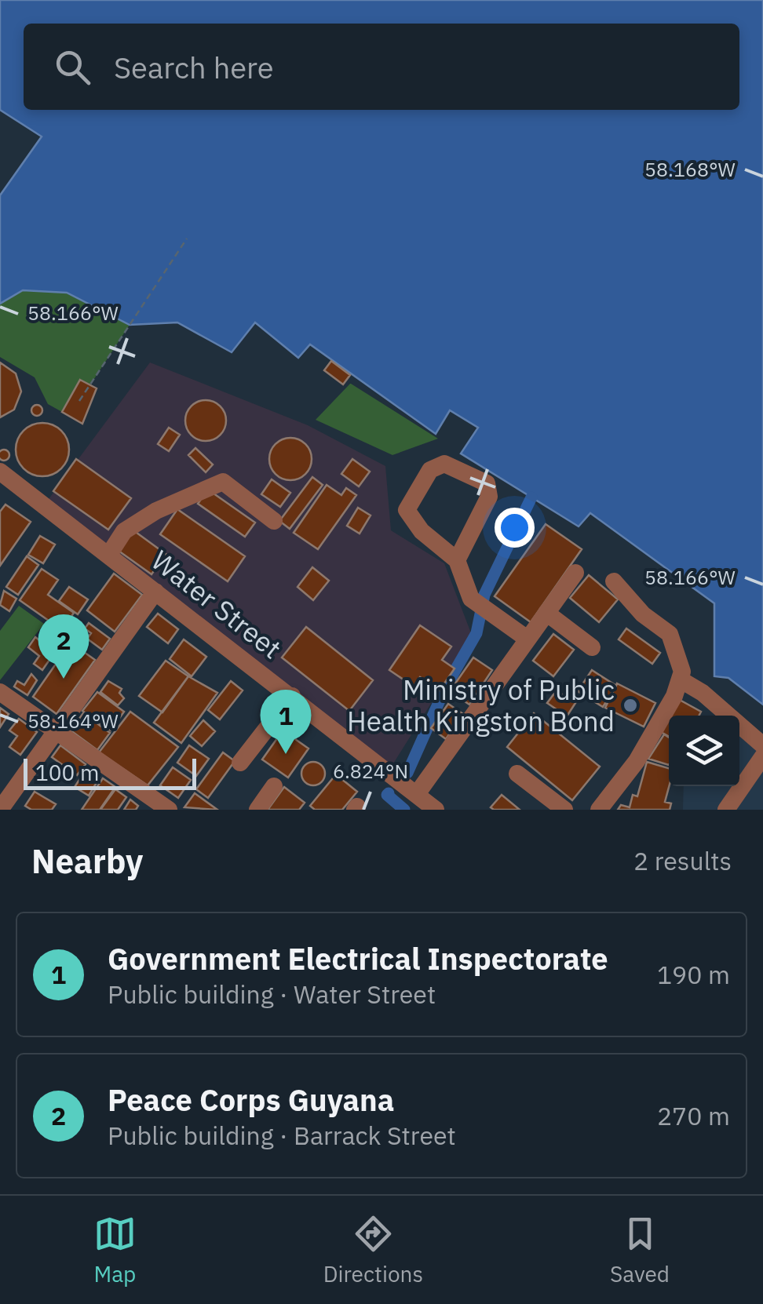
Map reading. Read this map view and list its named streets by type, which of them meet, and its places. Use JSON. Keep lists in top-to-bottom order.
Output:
{
  "streets": {
    "street": ["Water Street"]
  },
  "places": ["Ministry of Public Health Kingston Bond"],
  "scale_bar": "100 m",
  "page": {
    "search": "Search here",
    "pins": ["2", "1"],
    "scale": "100 m",
    "heading": ["Nearby", "2 results"],
    "list": [
      {
        "mark": "1",
        "name": "Government Electrical Inspectorate",
        "note": "Public building · Water Street",
        "value": "190 m"
      },
      {
        "mark": "2",
        "name": "Peace Corps Guyana",
        "note": "Public building · Barrack Street",
        "value": "270 m"
      }
    ],
    "nav": ["Map", "Directions", "Saved"]
  },
  "coordinates": [
    "58.168°W",
    "58.166°W",
    "58.164°W",
    "6.824°N"
  ]
}
